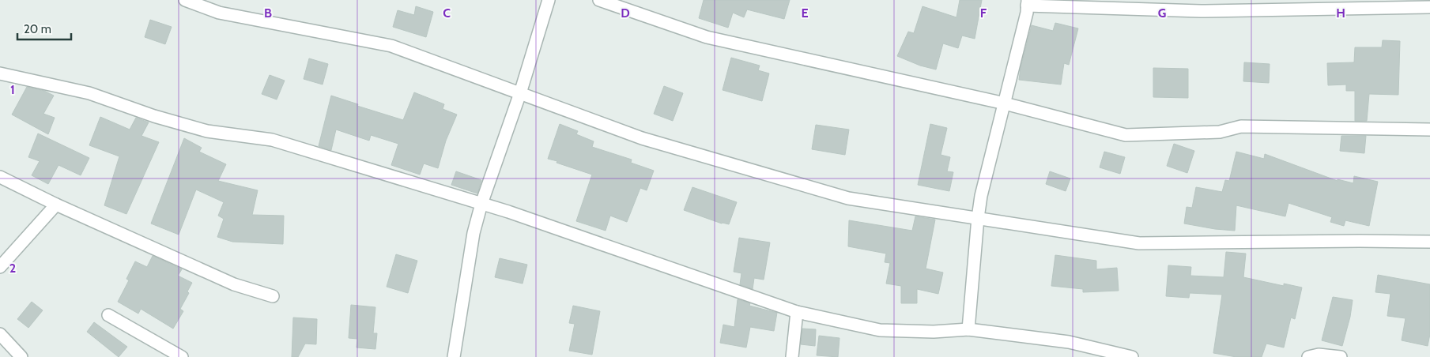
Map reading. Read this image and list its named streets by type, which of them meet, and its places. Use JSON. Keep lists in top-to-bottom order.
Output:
{
  "scale_bar": "20 m",
  "grid": {
    "columns": [
      "B",
      "C",
      "D",
      "E",
      "F",
      "G",
      "H"
    ],
    "rows": ["1", "2"]
  }
}
